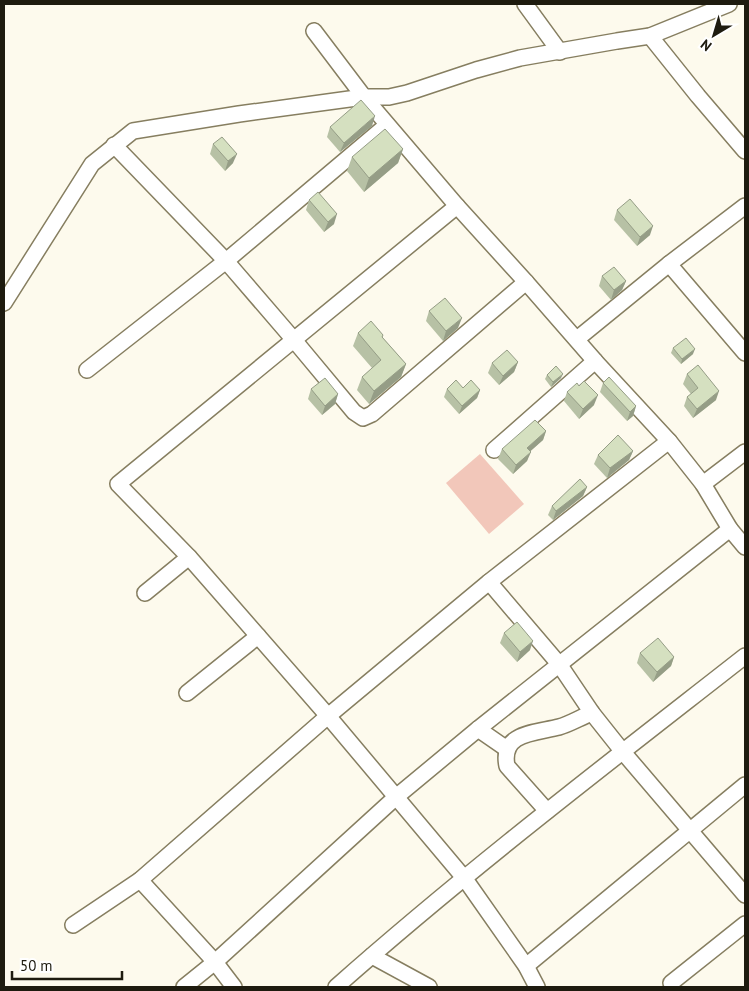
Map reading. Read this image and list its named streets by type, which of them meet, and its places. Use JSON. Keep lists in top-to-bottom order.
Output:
{
  "scale_bar": "50 m",
  "north": "bottom left"
}
